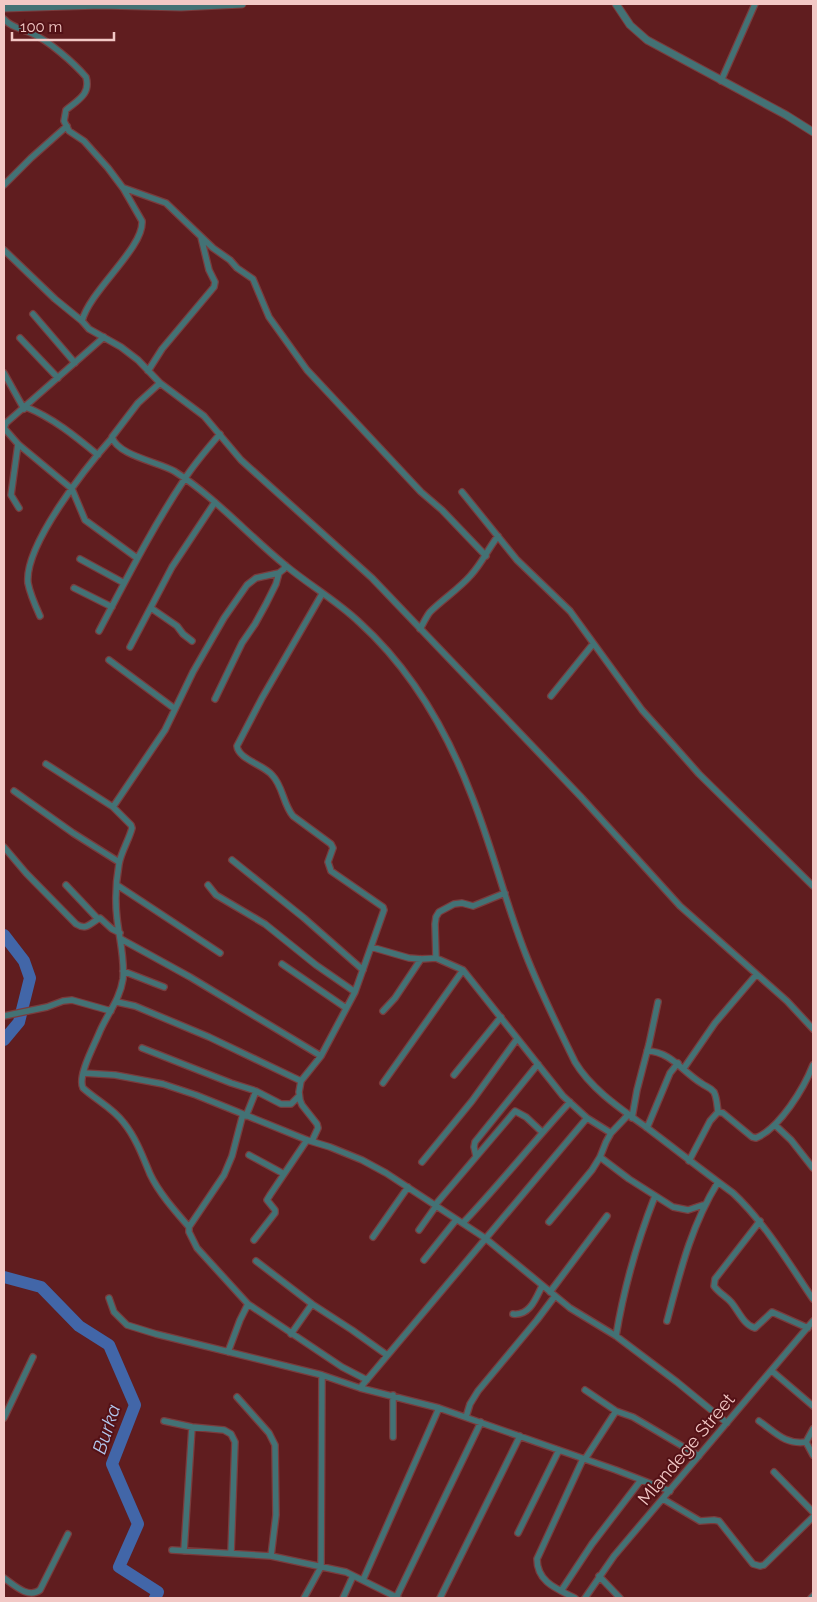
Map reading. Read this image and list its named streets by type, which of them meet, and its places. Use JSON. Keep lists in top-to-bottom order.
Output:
{
  "streets": {
    "street": ["Mlandege Street"]
  },
  "water": ["Burka"],
  "scale_bar": "100 m"
}
